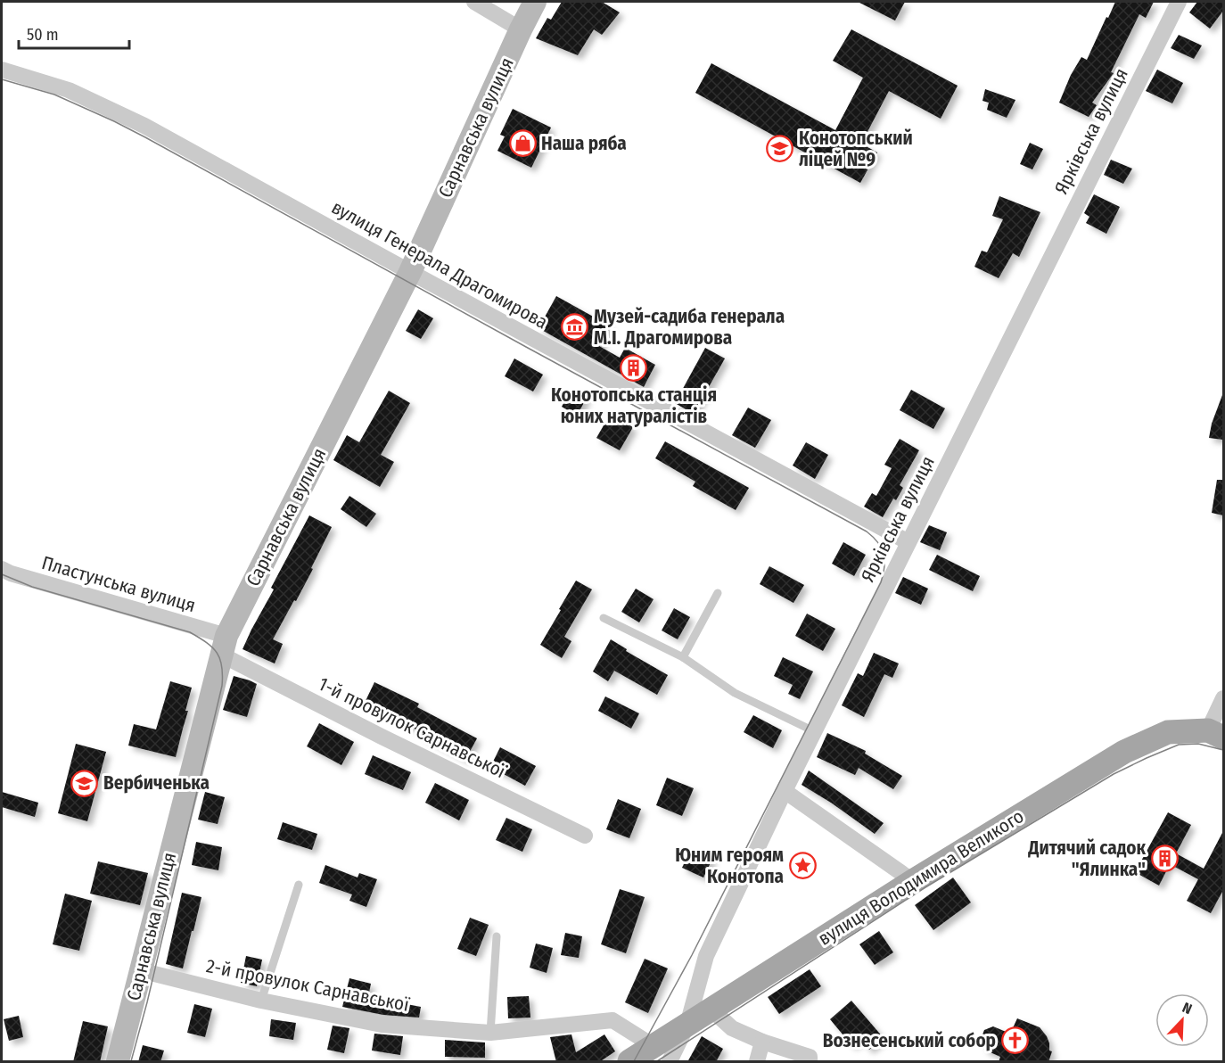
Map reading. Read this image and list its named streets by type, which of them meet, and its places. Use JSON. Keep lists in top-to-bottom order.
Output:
{
  "streets": {
    "main road": ["вулиця Володимира Великого"],
    "street": [
      "Сарнавська вулиця",
      "Ярківська вулиця",
      "вулиця Генерала Драгомирова",
      "Пластунська вулиця",
      "1-й провулок Сарнавської",
      "2-й провулок Сарнавської"
    ]
  },
  "crossings": [
    ["Сарнавська вулиця", "вулиця Генерала Драгомирова"],
    ["Сарнавська вулиця", "Пластунська вулиця"],
    ["Сарнавська вулиця", "1-й провулок Сарнавської"],
    ["Сарнавська вулиця", "2-й провулок Сарнавської"],
    ["Ярківська вулиця", "вулиця Генерала Драгомирова"],
    ["Ярківська вулиця", "вулиця Володимира Великого"],
    ["Пластунська вулиця", "1-й провулок Сарнавської"],
    ["вулиця Володимира Великого", "2-й провулок Сарнавської"]
  ],
  "places": {
    "shop": ["Наша ряба"],
    "school or university": ["Конотопський ліцей №9", "Вербиченька"],
    "museum": ["Музей-садиба генерала М.І. Драгомирова"],
    "building": ["Конотопська станція юних натуралістів", "Дитячий садок \"Ялинка\""],
    "place": ["Юним героям Конотопа"],
    "church": ["Вознесенський собор"]
  },
  "scale_bar": "50 m",
  "north": "top right"
}
